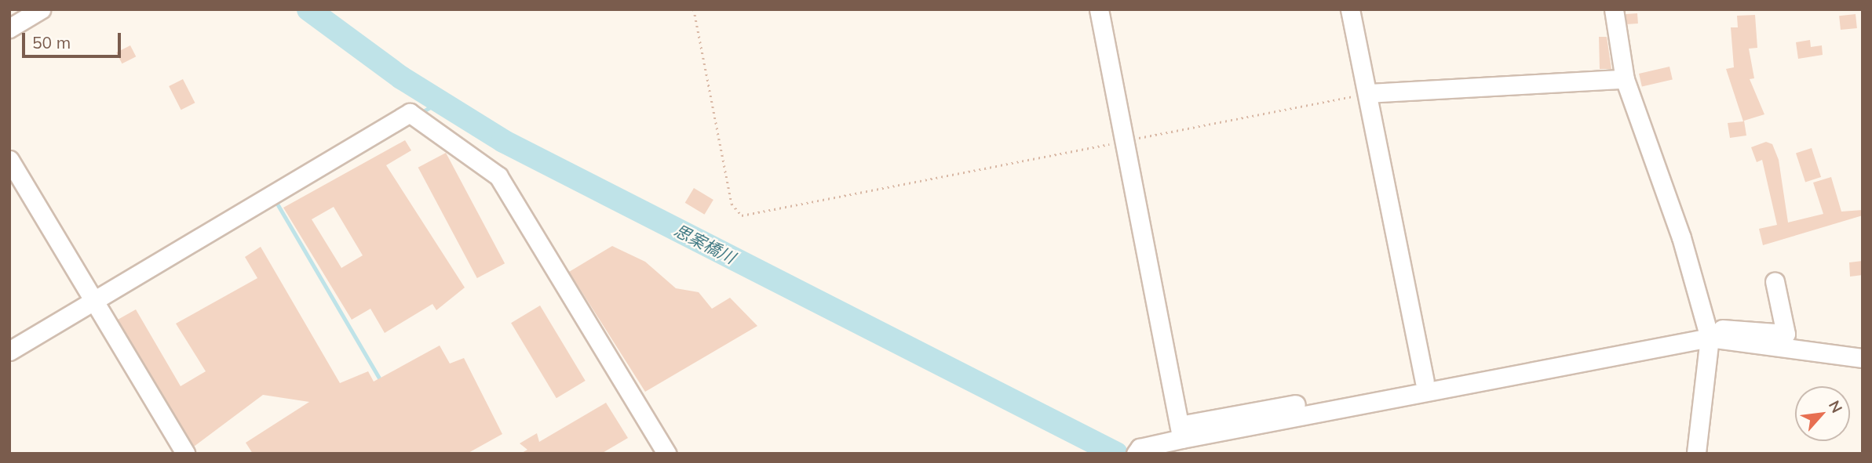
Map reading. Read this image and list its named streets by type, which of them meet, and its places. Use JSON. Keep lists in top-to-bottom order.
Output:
{
  "water": ["思案橋川"],
  "scale_bar": "50 m",
  "north": "top right"
}
